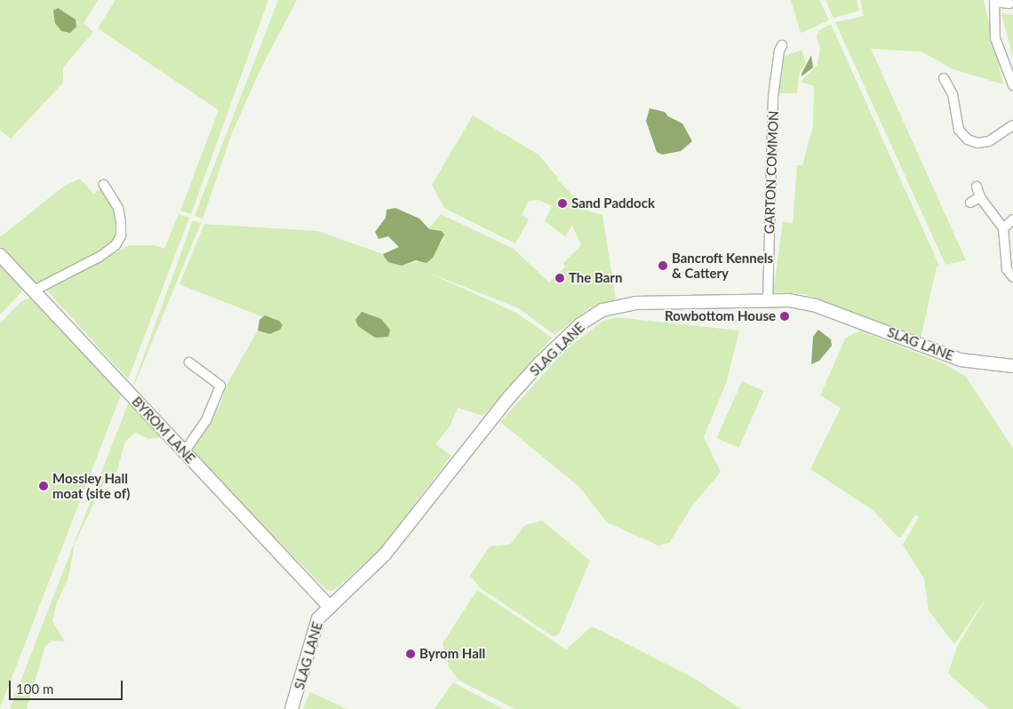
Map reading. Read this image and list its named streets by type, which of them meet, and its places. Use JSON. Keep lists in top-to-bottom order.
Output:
{
  "streets": {
    "street": ["GARTON COMMON", "SLAG LANE", "BYROM LANE"]
  },
  "crossings": [
    ["GARTON COMMON", "SLAG LANE"],
    ["SLAG LANE", "BYROM LANE"]
  ],
  "places": [
    "Sand Paddock",
    "Bancroft Kennels & Cattery",
    "The Barn",
    "Rowbottom House",
    "Mossley Hall moat (site of)",
    "Byrom Hall"
  ],
  "scale_bar": "100 m"
}
